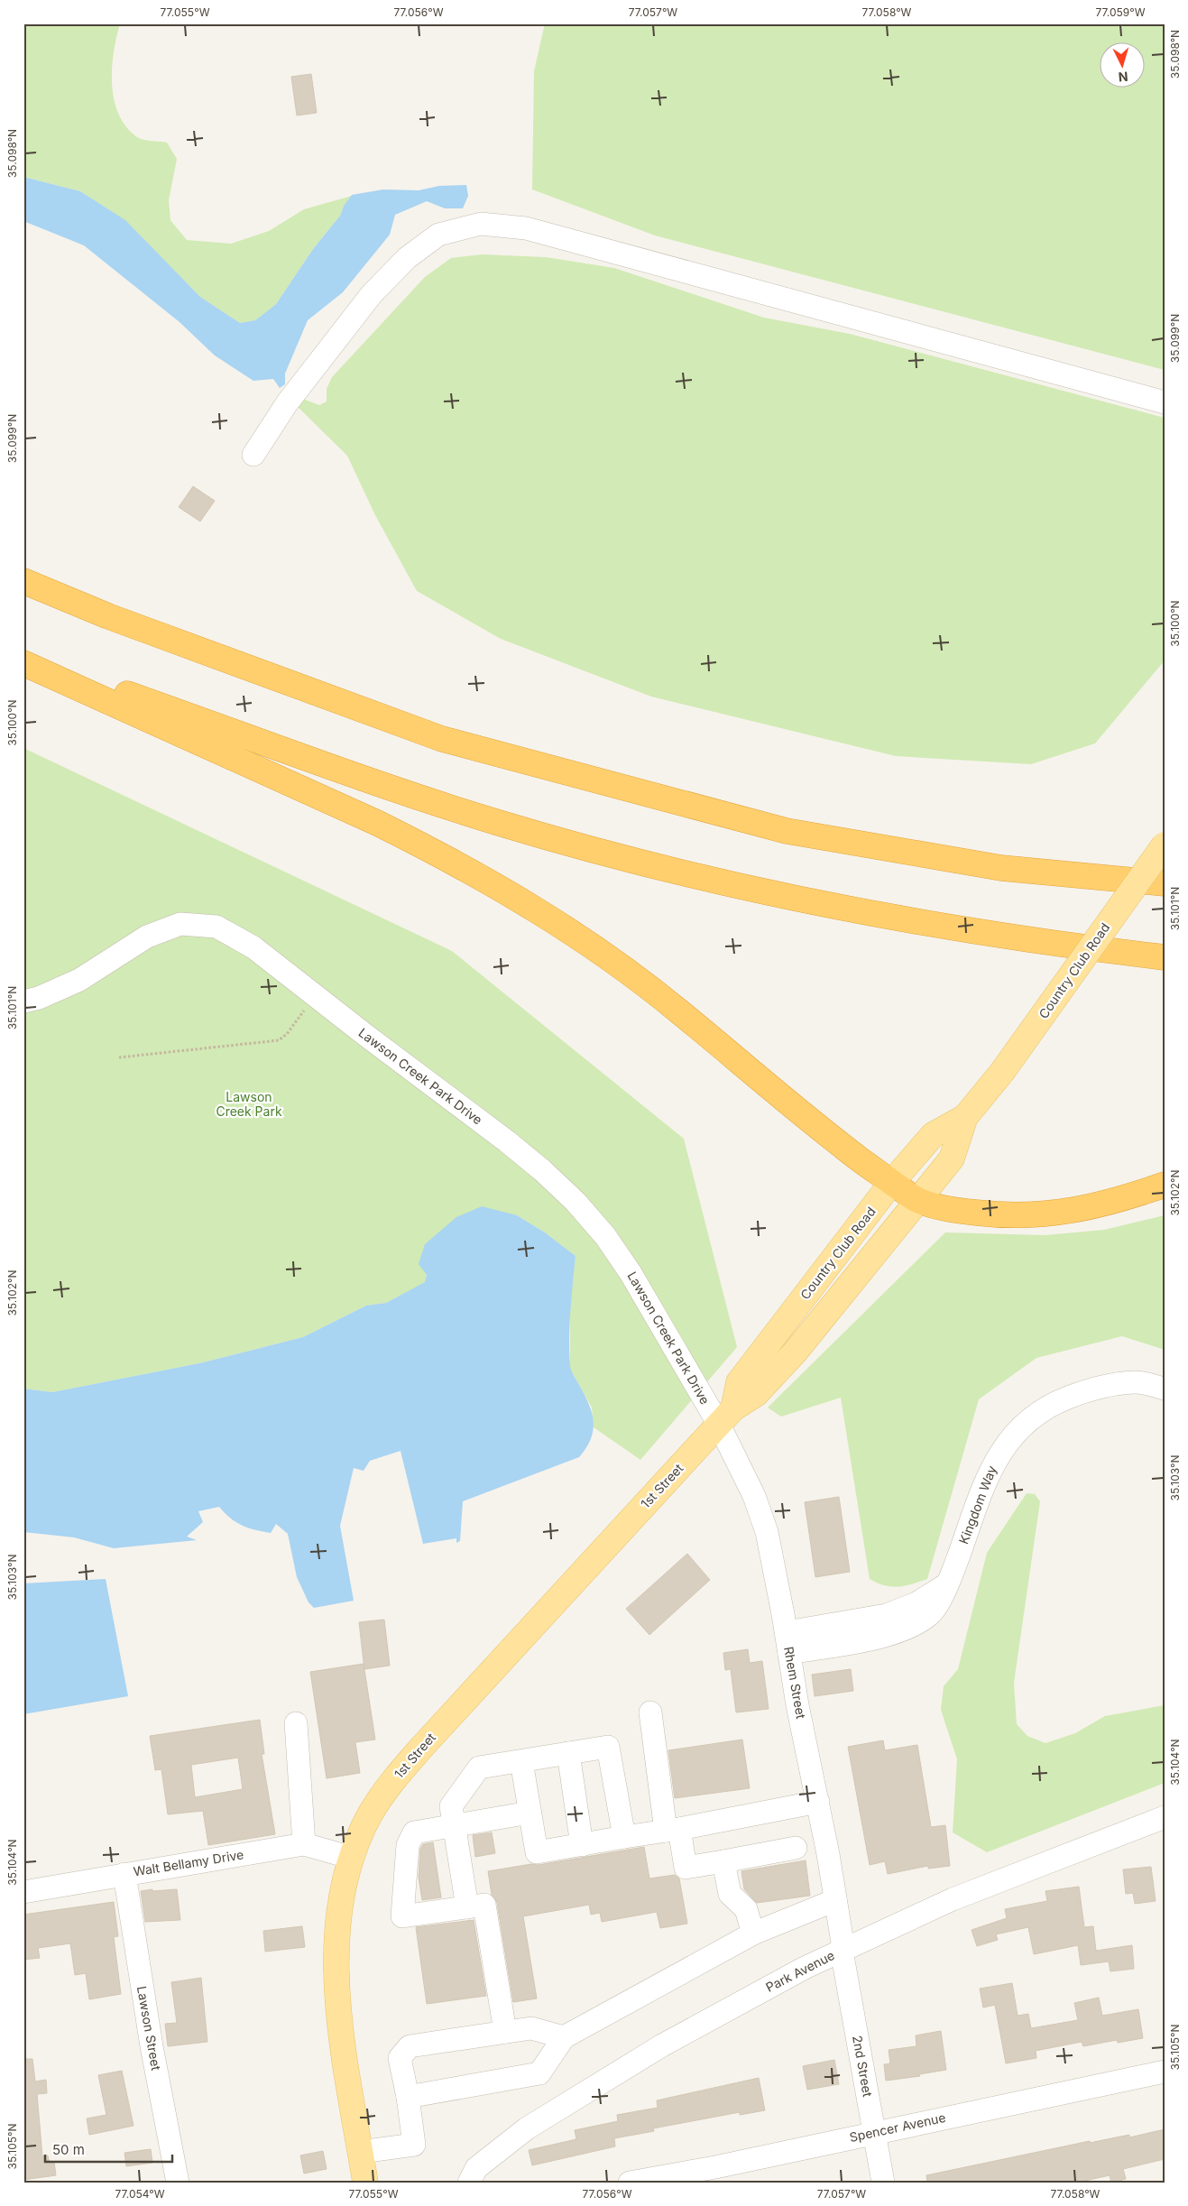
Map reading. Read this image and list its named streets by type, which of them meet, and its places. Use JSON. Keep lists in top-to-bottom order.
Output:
{
  "streets": {
    "main road": ["Country Club Road", "1st Street"],
    "street": [
      "Lawson Creek Park Drive",
      "Kingdom Way",
      "Rhem Street",
      "Walt Bellamy Drive",
      "Park Avenue",
      "Lawson Street",
      "2nd Street",
      "Spencer Avenue"
    ]
  },
  "crossings": [
    ["Country Club Road", "Lawson Creek Park Drive"],
    ["Country Club Road", "1st Street"],
    ["Country Club Road", "Rhem Street"],
    ["Lawson Creek Park Drive", "1st Street"],
    ["Lawson Creek Park Drive", "Rhem Street"],
    ["1st Street", "Rhem Street"],
    ["1st Street", "Walt Bellamy Drive"],
    ["Kingdom Way", "Rhem Street"],
    ["Rhem Street", "Park Avenue"],
    ["Rhem Street", "2nd Street"],
    ["Walt Bellamy Drive", "Lawson Street"],
    ["Park Avenue", "2nd Street"],
    ["2nd Street", "Spencer Avenue"]
  ],
  "parks": ["Lawson Creek Park"],
  "scale_bar": "50 m",
  "north": "bottom",
  "coordinates": [
    "77.055°W",
    "77.056°W",
    "77.057°W",
    "77.058°W",
    "77.059°W",
    "35.098°N",
    "35.099°N",
    "35.100°N",
    "35.101°N",
    "35.102°N",
    "35.103°N",
    "35.104°N",
    "35.105°N",
    "77.054°W"
  ]
}
